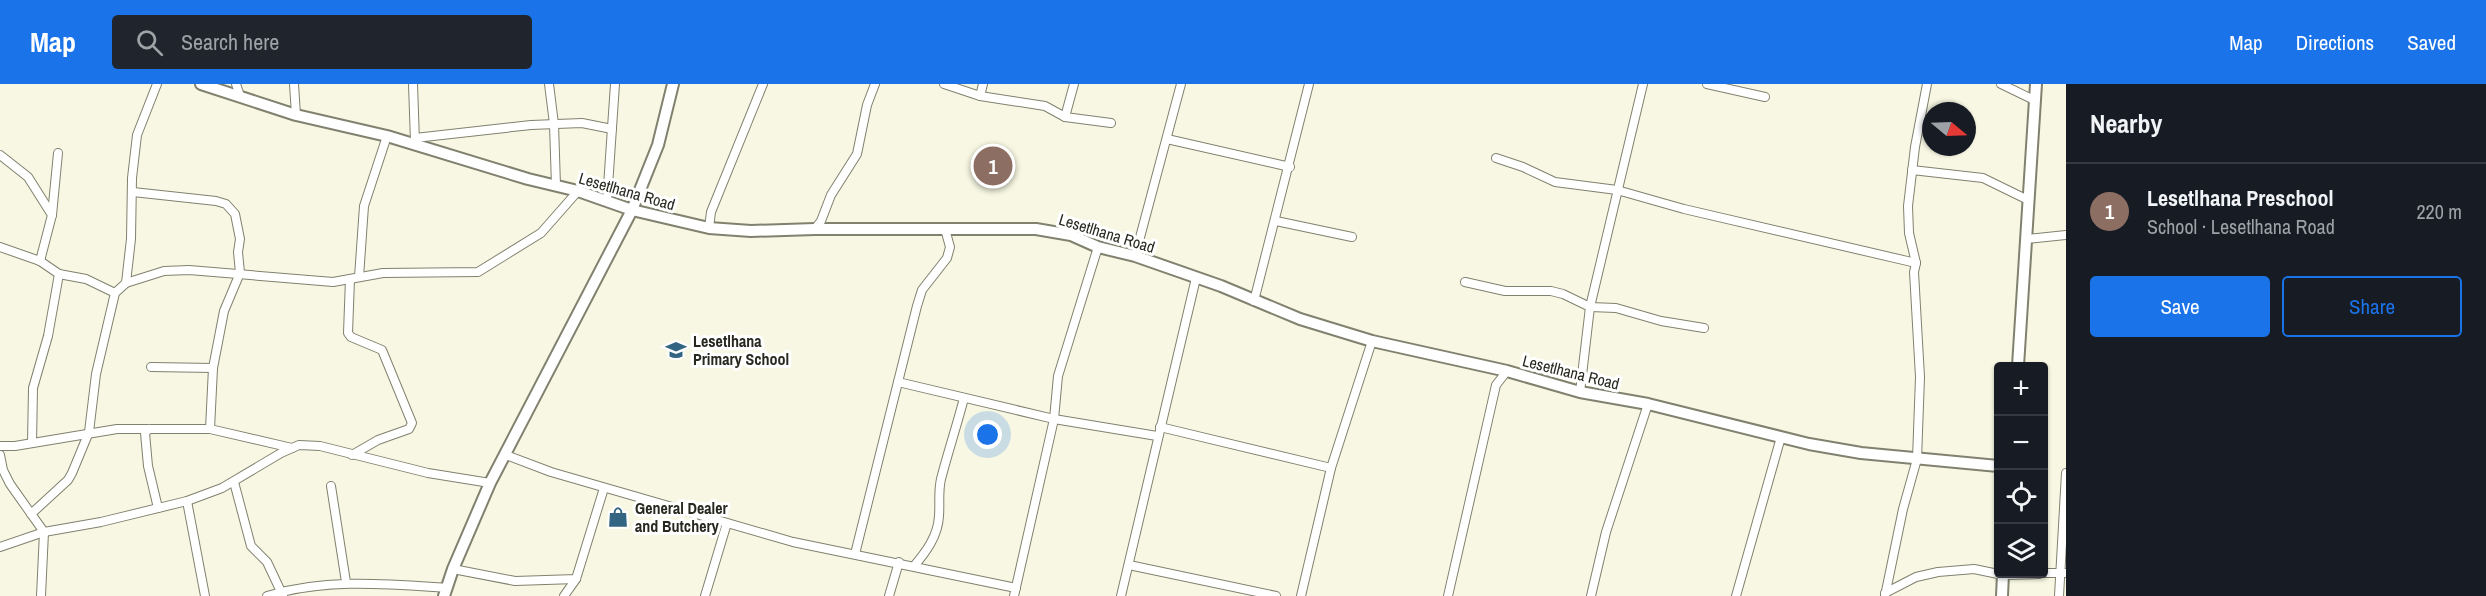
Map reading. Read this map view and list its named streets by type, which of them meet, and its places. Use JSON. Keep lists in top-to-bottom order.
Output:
{
  "streets": {
    "street": ["Lesetlhana Road"]
  },
  "places": {
    "school or university": ["Lesetlhana Primary School"],
    "shop": ["General Dealer and Butchery"]
  },
  "north": "right",
  "page": {
    "header": "Map",
    "search": "Search here",
    "nav": ["Map", "Directions", "Saved"],
    "heading": "Nearby",
    "pins": "1",
    "list": [
      {
        "mark": "1",
        "name": "Lesetlhana Preschool",
        "note": "School · Lesetlhana Road",
        "value": "220 m"
      }
    ],
    "buttons": ["Save", "Share"],
    "map_buttons": ["+", "−"]
  }
}
